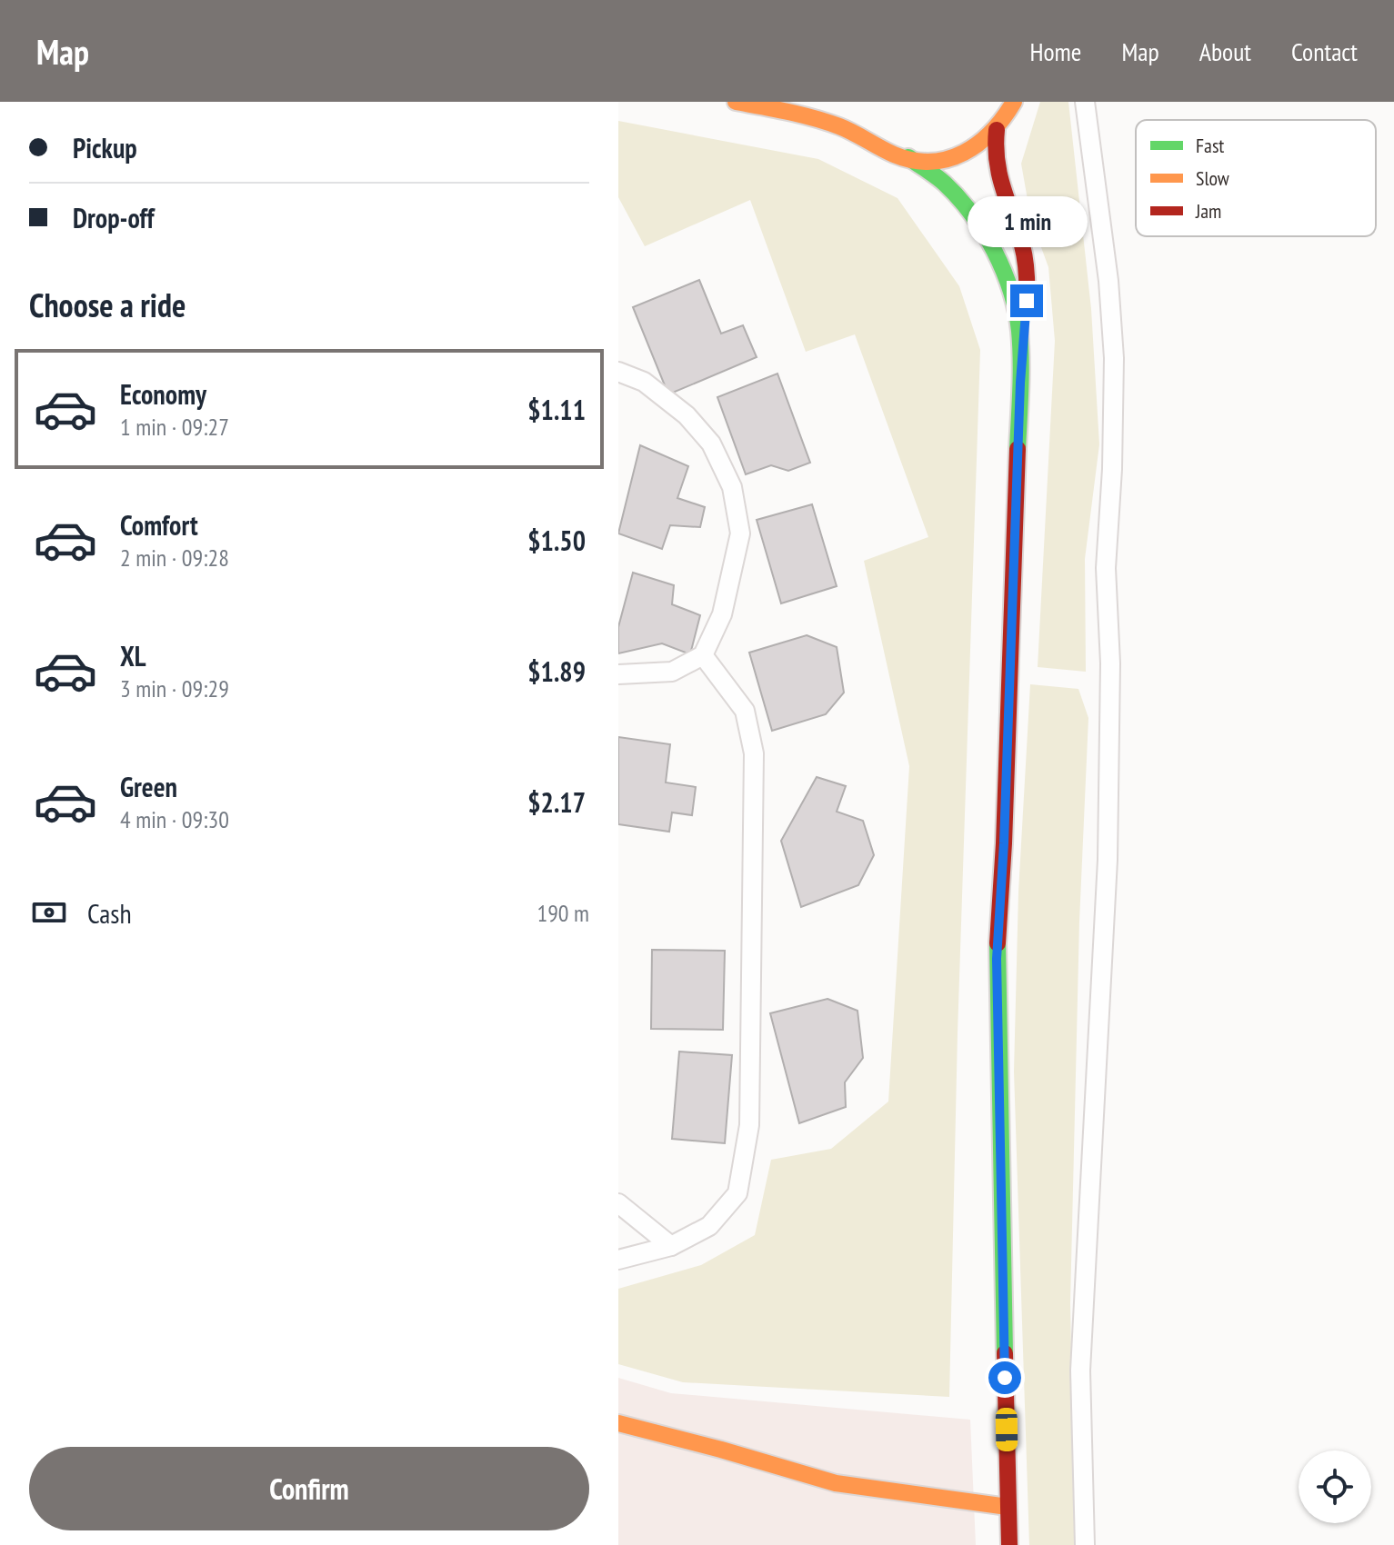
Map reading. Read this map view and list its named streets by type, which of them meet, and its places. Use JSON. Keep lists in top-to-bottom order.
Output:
{
  "legend": ["Fast", "Slow", "Jam"],
  "page": {
    "header": "Map",
    "nav": [
      "Home",
      "Map",
      "About",
      "Contact"
    ],
    "banner": ["Pickup", "Drop-off"],
    "bubble": "1 min",
    "heading": "Choose a ride",
    "list": [
      {
        "name": "Economy",
        "note": "1 min · 09:27",
        "value": "$1.11"
      },
      {
        "name": "Comfort",
        "note": "2 min · 09:28",
        "value": "$1.50"
      },
      {
        "name": "XL",
        "note": "3 min · 09:29",
        "value": "$1.89"
      },
      {
        "name": "Green",
        "note": "4 min · 09:30",
        "value": "$2.17"
      }
    ],
    "pay": ["Cash", "190 m"],
    "buttons": "Confirm"
  }
}
